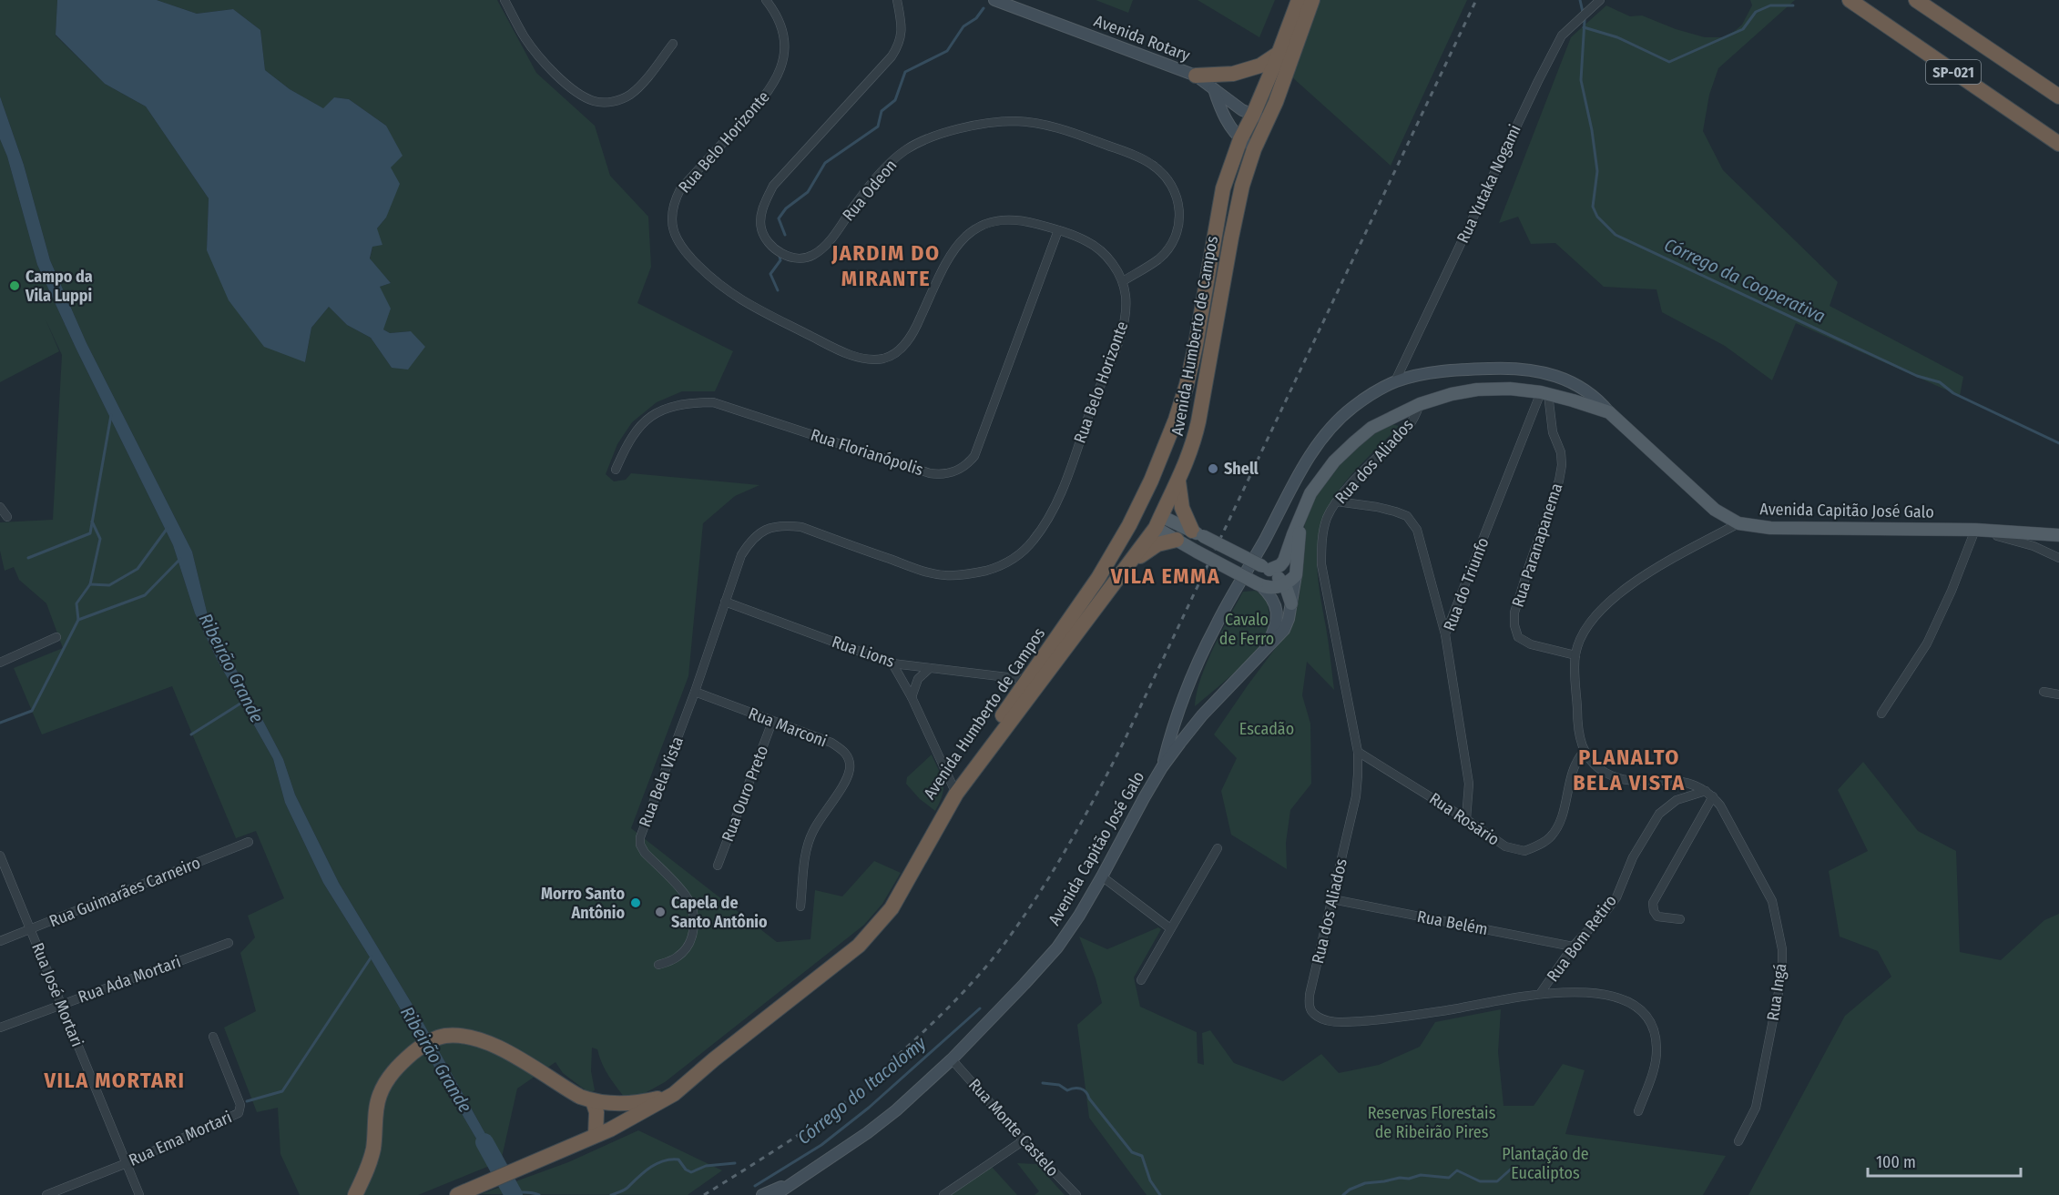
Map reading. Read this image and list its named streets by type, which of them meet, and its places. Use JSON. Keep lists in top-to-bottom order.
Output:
{
  "streets": {
    "highway": ["SP-021", "Avenida Humberto de Campos"],
    "main road": ["Avenida Capitão José Galo"],
    "street": [
      "Avenida Rotary",
      "Rua Belo Horizonte",
      "Rua Yutaka Nogami",
      "Rua Odeon",
      "Rua Florianópolis",
      "Rua dos Aliados",
      "Rua Paranapanema",
      "Rua do Triunfo",
      "Rua Lions",
      "Rua Marconi",
      "Rua Bela Vista",
      "Rua Ouro Preto",
      "Rua Rosário",
      "Rua Guimarães Carneiro",
      "Rua Belém",
      "Rua Bom Retiro",
      "Rua Ada Mortari",
      "Rua Ingá",
      "Rua José Mortari",
      "Rua Monte Castelo",
      "Rua Ema Mortari"
    ]
  },
  "crossings": [
    ["Avenida Rotary", "Avenida Humberto de Campos"],
    ["Rua Belo Horizonte", "Rua Odeon"],
    ["Rua Belo Horizonte", "Rua Florianópolis"],
    ["Rua Belo Horizonte", "Rua Lions"],
    ["Rua Belo Horizonte", "Rua Bela Vista"],
    ["Rua Yutaka Nogami", "Avenida Capitão José Galo"],
    ["Avenida Humberto de Campos", "Rua Lions"],
    ["Rua dos Aliados", "Avenida Capitão José Galo"],
    ["Rua dos Aliados", "Rua Rosário"],
    ["Rua dos Aliados", "Rua Belém"],
    ["Rua dos Aliados", "Rua Bom Retiro"],
    ["Avenida Capitão José Galo", "Rua Paranapanema"],
    ["Avenida Capitão José Galo", "Rua do Triunfo"],
    ["Avenida Capitão José Galo", "Rua Monte Castelo"],
    ["Rua Paranapanema", "Rua do Triunfo"],
    ["Rua do Triunfo", "Rua Rosário"],
    ["Rua Lions", "Rua Bela Vista"],
    ["Rua Marconi", "Rua Bela Vista"],
    ["Rua Marconi", "Rua Ouro Preto"],
    ["Rua Guimarães Carneiro", "Rua José Mortari"],
    ["Rua Belém", "Rua Bom Retiro"],
    ["Rua Bom Retiro", "Rua Ingá"],
    ["Rua Ada Mortari", "Rua José Mortari"],
    ["Rua José Mortari", "Rua Ema Mortari"]
  ],
  "districts": [
    "JARDIM DO MIRANTE",
    "VILA EMMA",
    "PLANALTO BELA VISTA",
    "VILA MORTARI"
  ],
  "water": ["Córrego da Cooperativa", "Ribeirão Grande", "Córrego do Itacolomy"],
  "parks": [
    "Cavalo de Ferro",
    "Escadão",
    "Reservas Florestais de Ribeirão Pires",
    "Plantação de Eucaliptos"
  ],
  "places": [
    "Campo da Vila Luppi",
    "Shell",
    "Morro Santo Antônio",
    "Capela de Santo Antônio"
  ],
  "scale_bar": "100 m"
}
